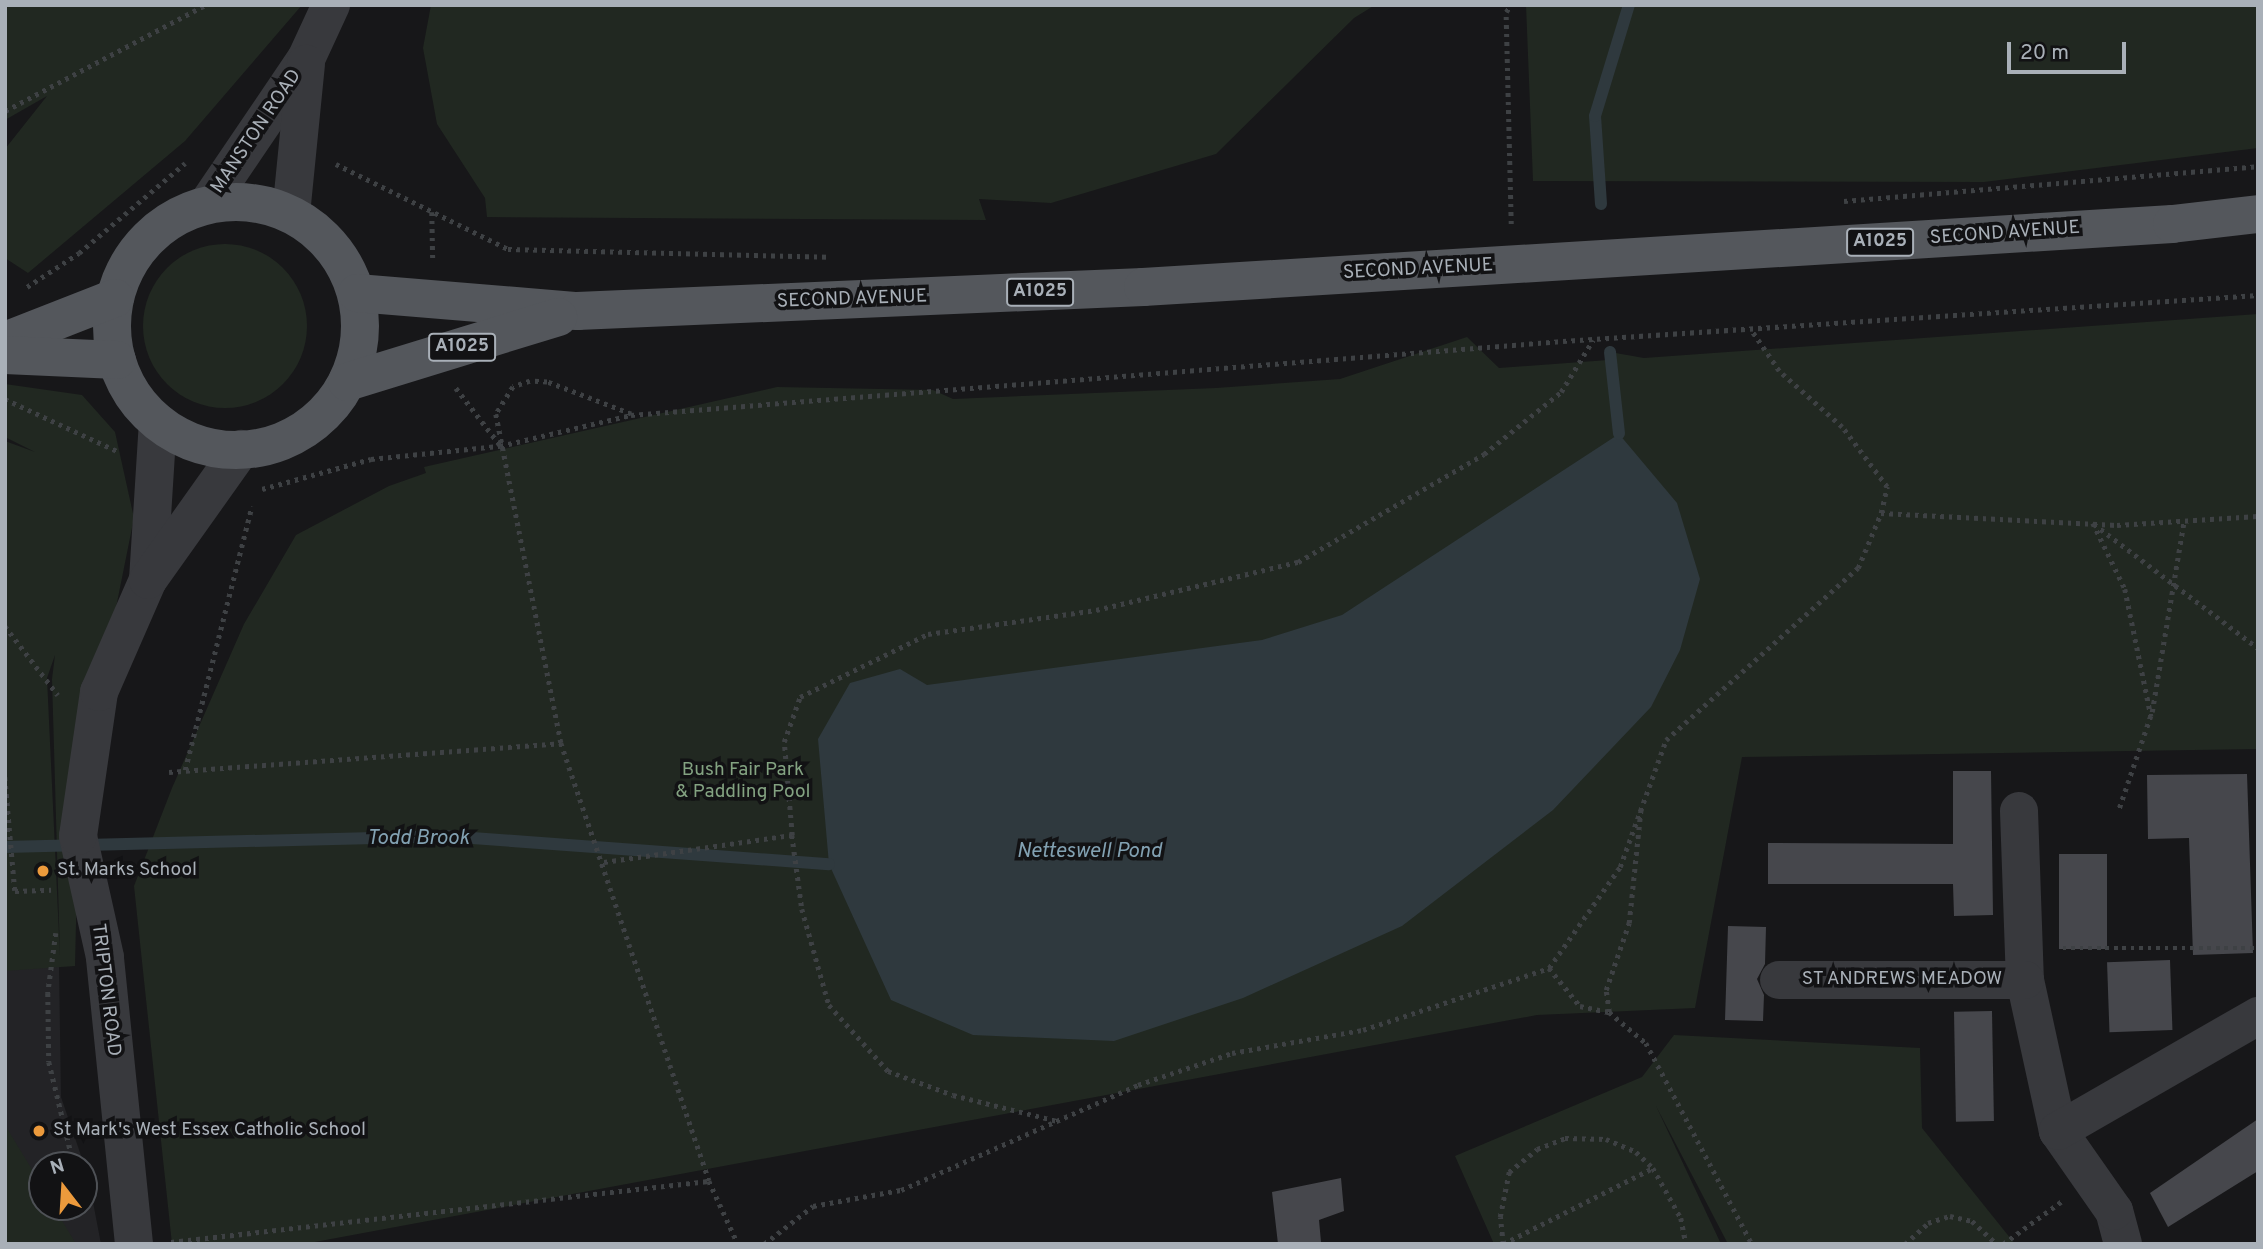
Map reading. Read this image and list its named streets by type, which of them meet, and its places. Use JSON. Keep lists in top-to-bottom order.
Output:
{
  "streets": {
    "main road": ["SECOND AVENUE", "A1025"],
    "street": ["MANSTON ROAD", "ST ANDREWS MEADOW", "TRIPTON ROAD"]
  },
  "crossings": [
    ["MANSTON ROAD", "SECOND AVENUE"],
    ["MANSTON ROAD", "TRIPTON ROAD"],
    ["SECOND AVENUE", "TRIPTON ROAD"]
  ],
  "water": ["Todd Brook", "Netteswell Pond"],
  "parks": ["Bush Fair Park & Paddling Pool"],
  "places": ["St. Marks School", "St Mark's West Essex Catholic School"],
  "scale_bar": "20 m",
  "north": "top"
}
